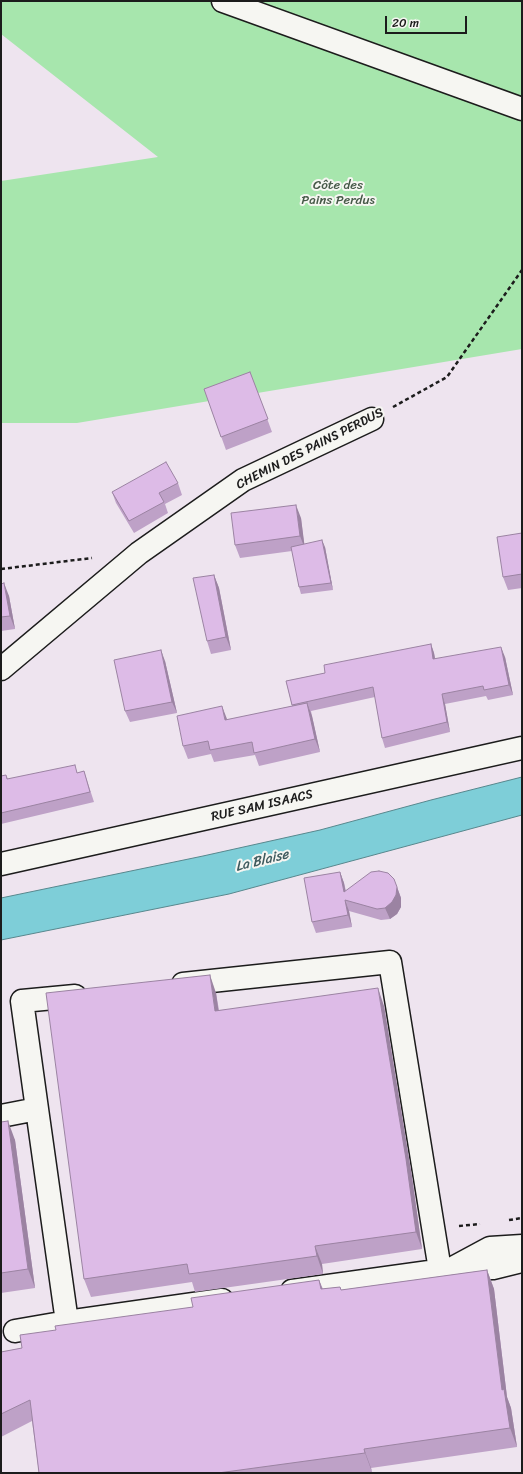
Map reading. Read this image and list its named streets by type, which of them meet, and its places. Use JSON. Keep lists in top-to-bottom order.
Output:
{
  "streets": {
    "street": ["CHEMIN DES PAINS PERDUS", "RUE SAM ISAACS"]
  },
  "water": ["La Blaise"],
  "parks": ["Côte des Pains Perdus"],
  "scale_bar": "20 m"
}
